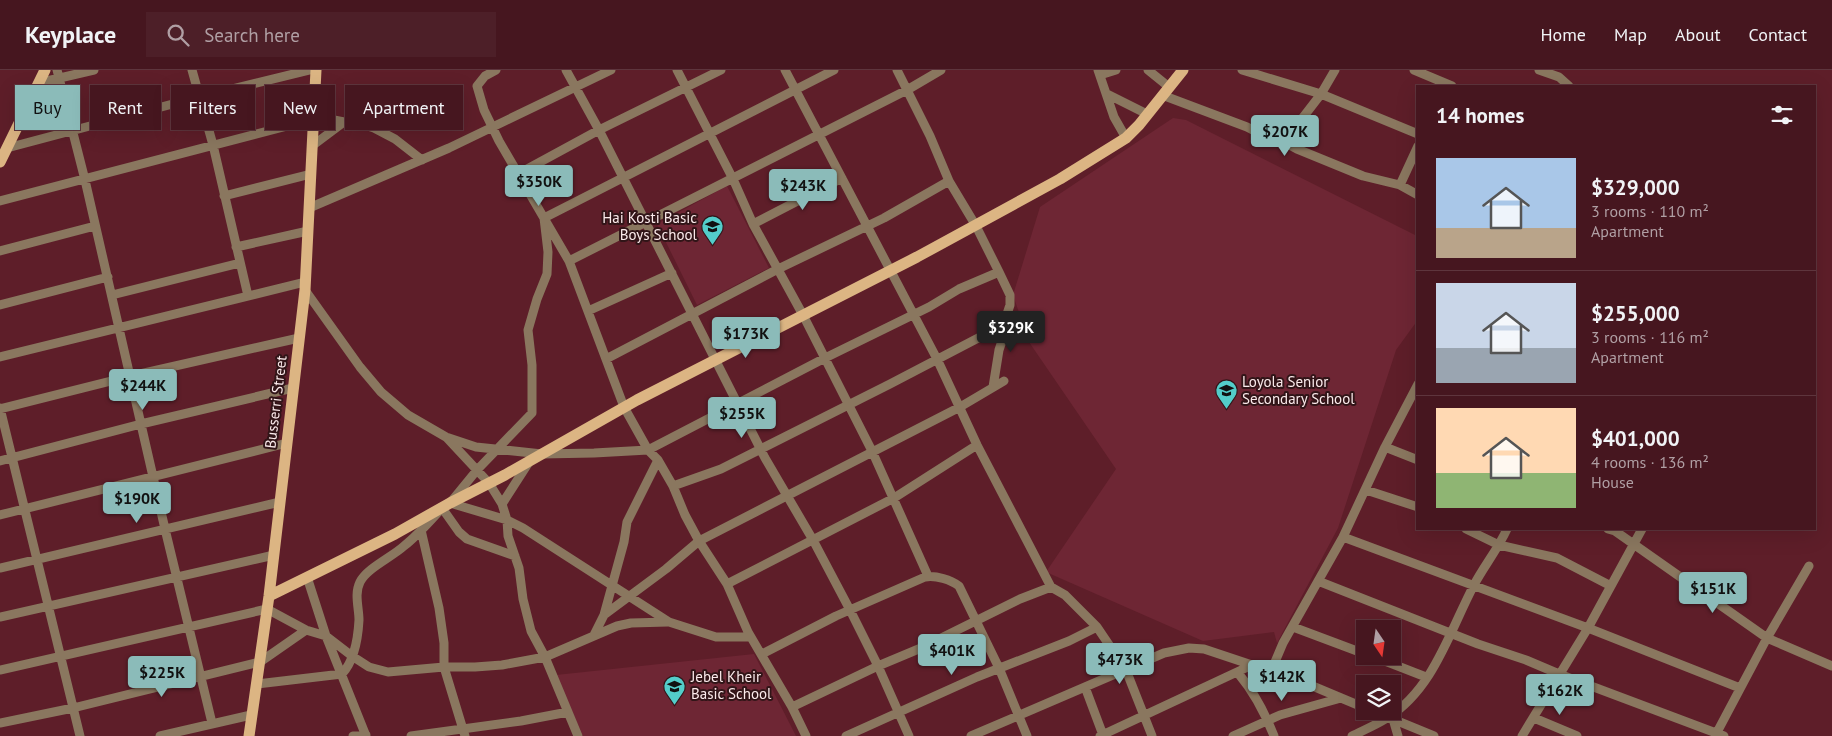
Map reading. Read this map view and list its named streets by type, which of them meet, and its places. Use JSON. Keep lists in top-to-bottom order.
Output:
{
  "streets": {
    "main road": ["Busserri Street"]
  },
  "places": {
    "school or university": ["Hai Kosti Basic Boys School", "Loyola Senior Secondary School", "Jebel Kheir Basic School"]
  },
  "north": "bottom",
  "page": {
    "header": "Keyplace",
    "search": "Search here",
    "nav": [
      "Home",
      "Map",
      "About",
      "Contact"
    ],
    "chip": [
      "Buy",
      "Rent",
      "Filters",
      "New",
      "Apartment"
    ],
    "heading": "14 homes",
    "price": [
      "$207K",
      "$350K",
      "$243K",
      "$329K",
      "$173K",
      "$244K",
      "$255K",
      "$190K",
      "$151K",
      "$401K",
      "$473K",
      "$225K",
      "$142K",
      "$162K"
    ],
    "list": [
      {
        "name": "$329,000",
        "note": "3 rooms · 110 m² · Apartment"
      },
      {
        "name": "$255,000",
        "note": "3 rooms · 116 m² · Apartment"
      },
      {
        "name": "$401,000",
        "note": "4 rooms · 136 m² · House"
      }
    ]
  }
}
